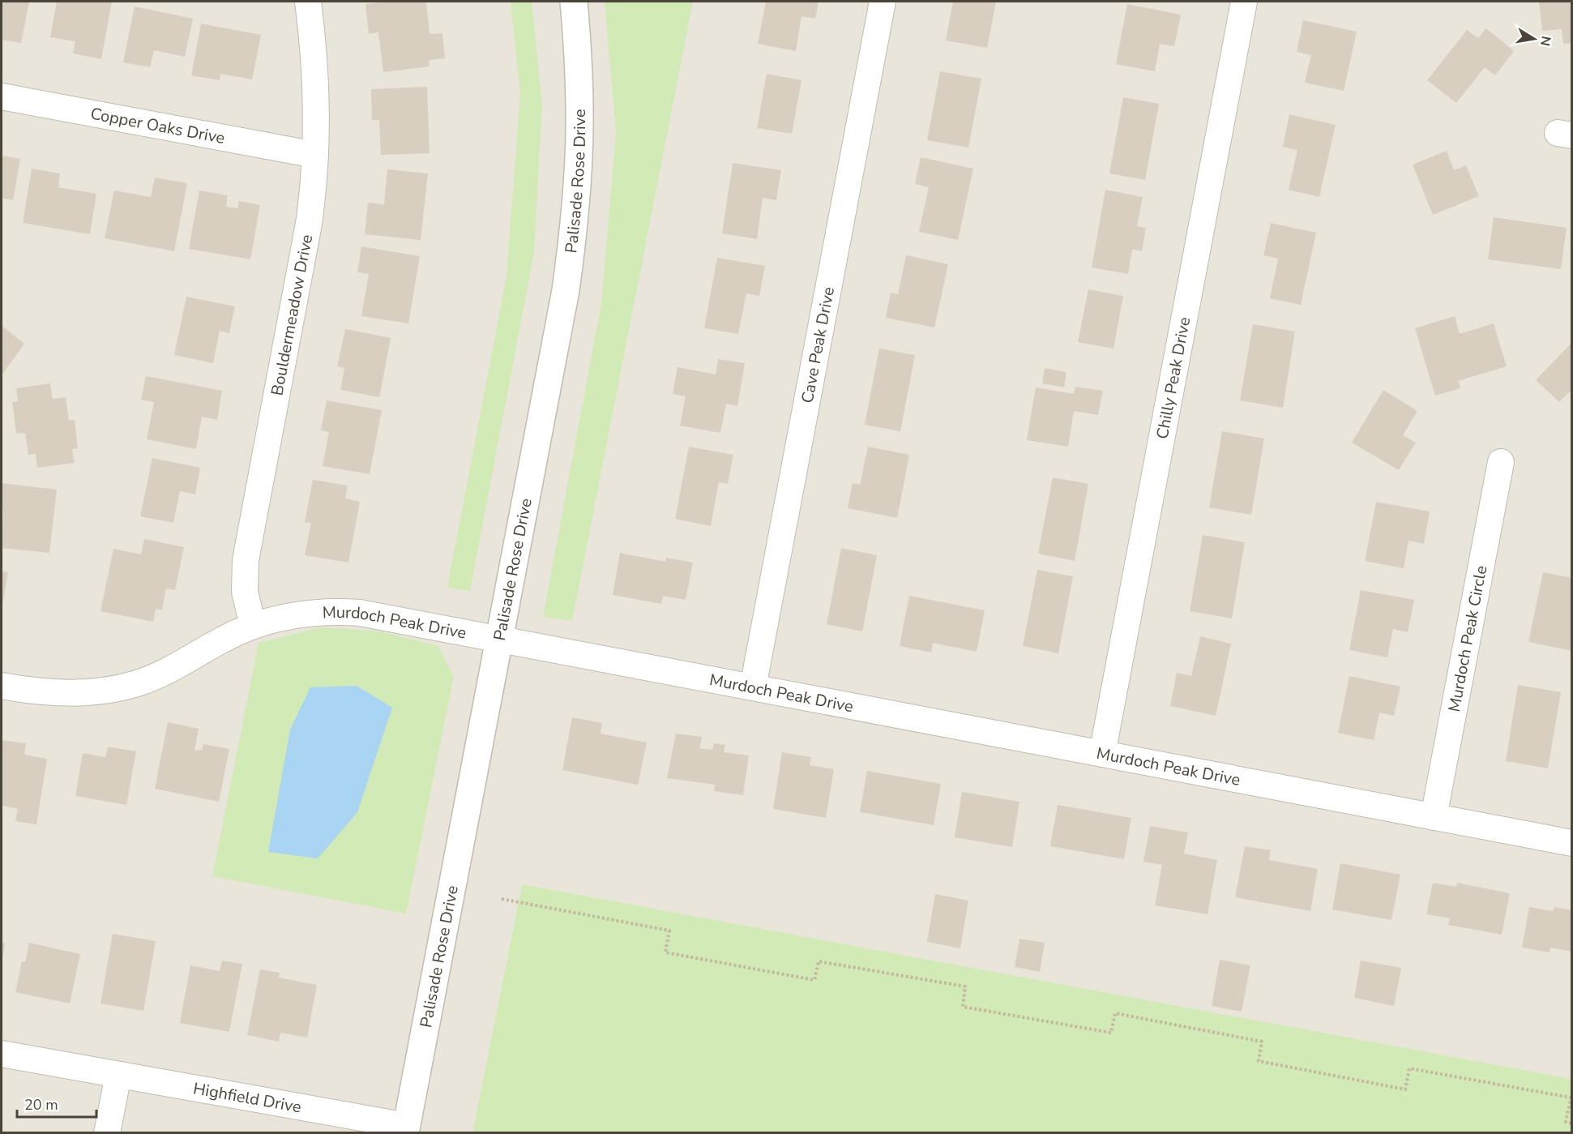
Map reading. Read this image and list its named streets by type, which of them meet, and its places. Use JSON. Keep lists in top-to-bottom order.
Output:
{
  "streets": {
    "street": [
      "Copper Oaks Drive",
      "Palisade Rose Drive",
      "Bouldermeadow Drive",
      "Cave Peak Drive",
      "Chilly Peak Drive",
      "Murdoch Peak Drive",
      "Murdoch Peak Circle",
      "Highfield Drive"
    ]
  },
  "crossings": [
    ["Copper Oaks Drive", "Bouldermeadow Drive"],
    ["Palisade Rose Drive", "Murdoch Peak Drive"],
    ["Palisade Rose Drive", "Highfield Drive"],
    ["Bouldermeadow Drive", "Murdoch Peak Drive"],
    ["Cave Peak Drive", "Murdoch Peak Drive"],
    ["Chilly Peak Drive", "Murdoch Peak Drive"],
    ["Murdoch Peak Drive", "Murdoch Peak Circle"]
  ],
  "scale_bar": "20 m",
  "north": "right"
}
